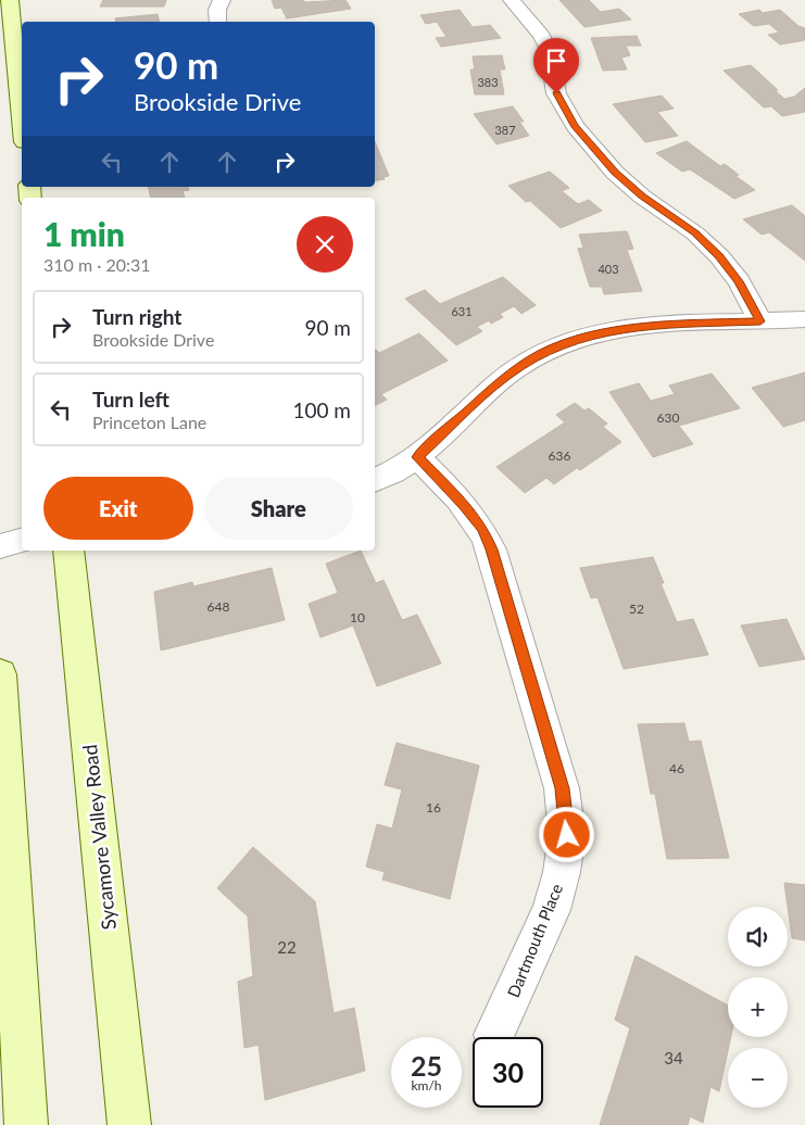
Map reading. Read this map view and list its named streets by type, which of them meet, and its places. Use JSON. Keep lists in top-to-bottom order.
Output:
{
  "streets": {
    "main road": ["Sycamore Valley Road"],
    "street": ["Dartmouth Place"]
  },
  "house_numbers": [
    "383",
    "387",
    "403",
    "631",
    "630",
    "636",
    "648",
    "52",
    "10",
    "46",
    "16",
    "22",
    "34"
  ],
  "page": {
    "turn": ["90 m", "Brookside Drive"],
    "heading": ["1 min", "310 m · 20:31"],
    "list": [
      {
        "name": "Turn right",
        "note": "Brookside Drive",
        "value": "90 m"
      },
      {
        "name": "Turn left",
        "note": "Princeton Lane",
        "value": "100 m"
      }
    ],
    "buttons": ["Exit", "Share"],
    "map_buttons": ["+", "−"],
    "speed": "25 km/h",
    "limit": "30"
  }
}
